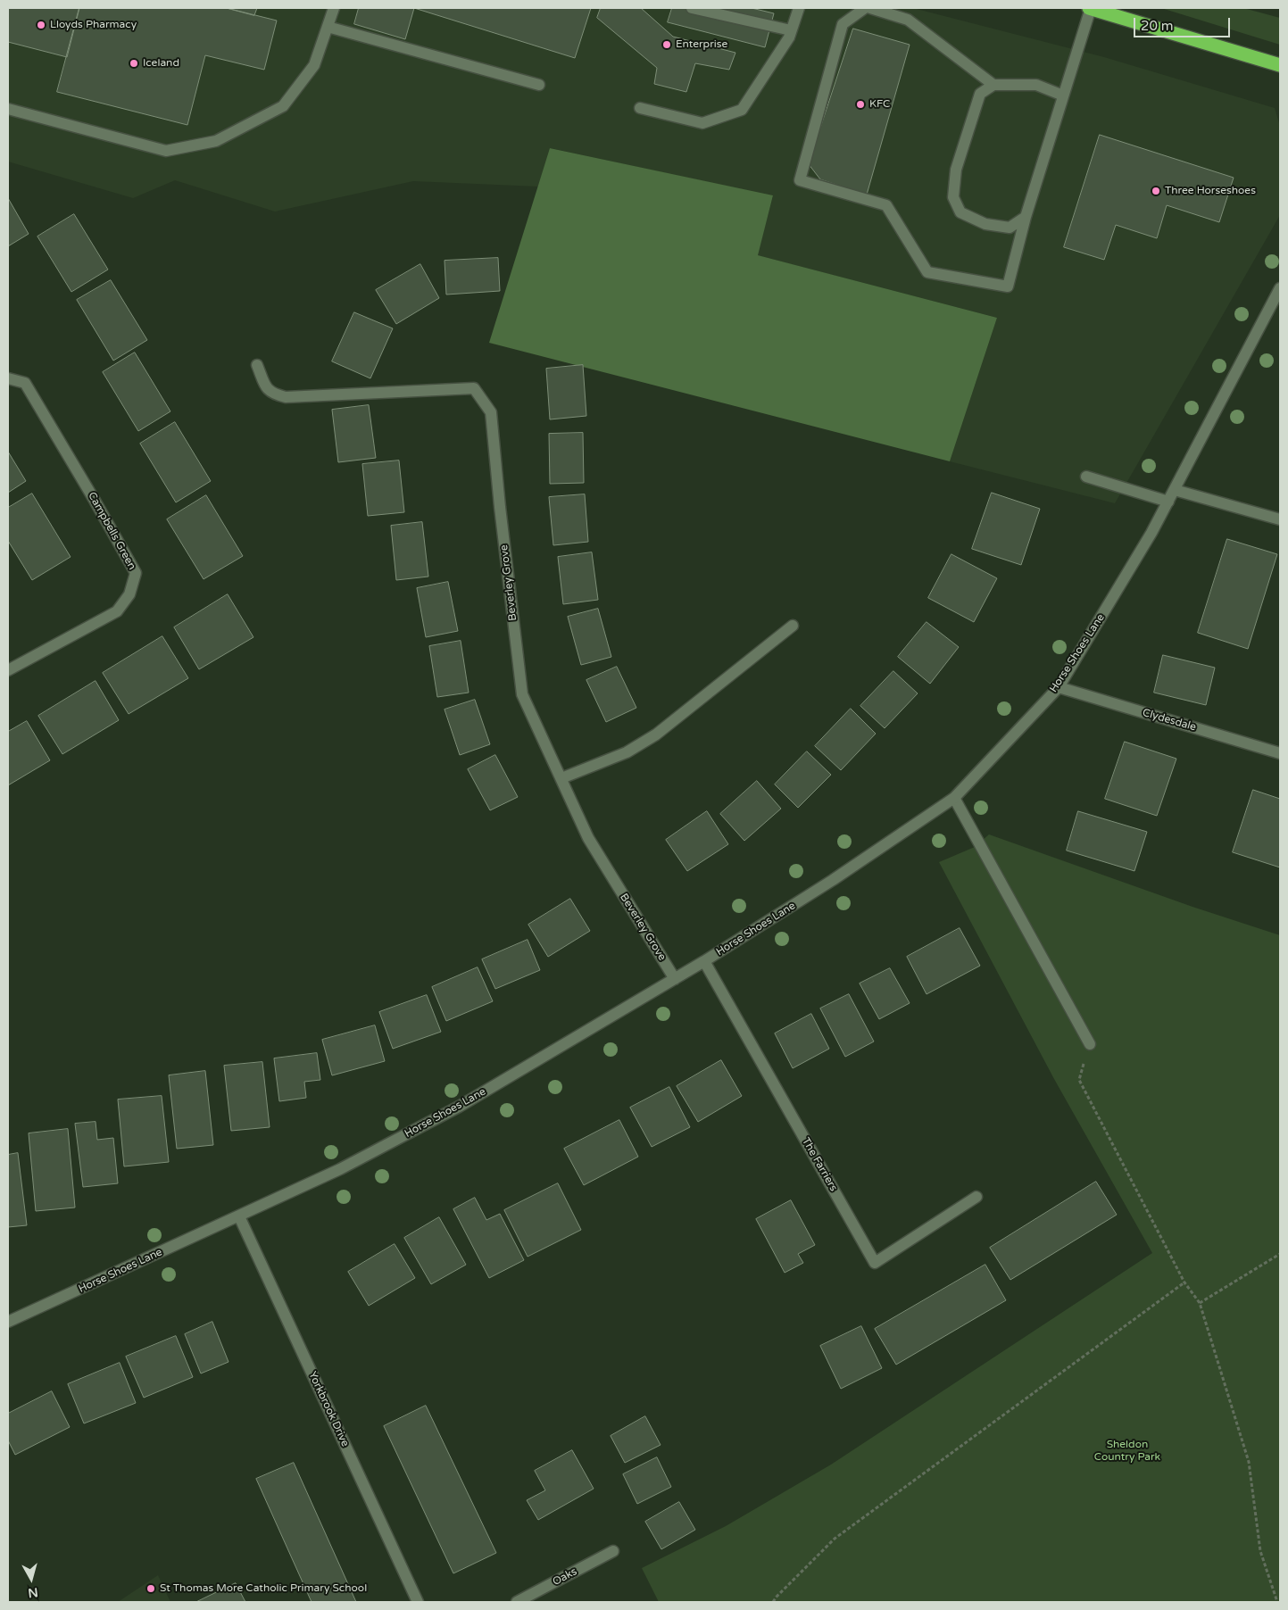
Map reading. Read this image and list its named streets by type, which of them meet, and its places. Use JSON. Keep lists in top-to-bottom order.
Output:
{
  "streets": {
    "street": [
      "Campbells Green",
      "Beverley Grove",
      "Horse Shoes Lane",
      "Clydesdale",
      "The Farriers",
      "Yorkbrook Drive",
      "Oaks"
    ]
  },
  "crossings": [
    ["Beverley Grove", "Horse Shoes Lane"],
    ["Horse Shoes Lane", "Clydesdale"],
    ["Horse Shoes Lane", "The Farriers"],
    ["Horse Shoes Lane", "Yorkbrook Drive"]
  ],
  "parks": ["Sheldon Country Park"],
  "places": [
    "Lloyds Pharmacy",
    "Enterprise",
    "Iceland",
    "KFC",
    "Three Horseshoes",
    "St Thomas More Catholic Primary School"
  ],
  "scale_bar": "20 m",
  "north": "bottom"
}
